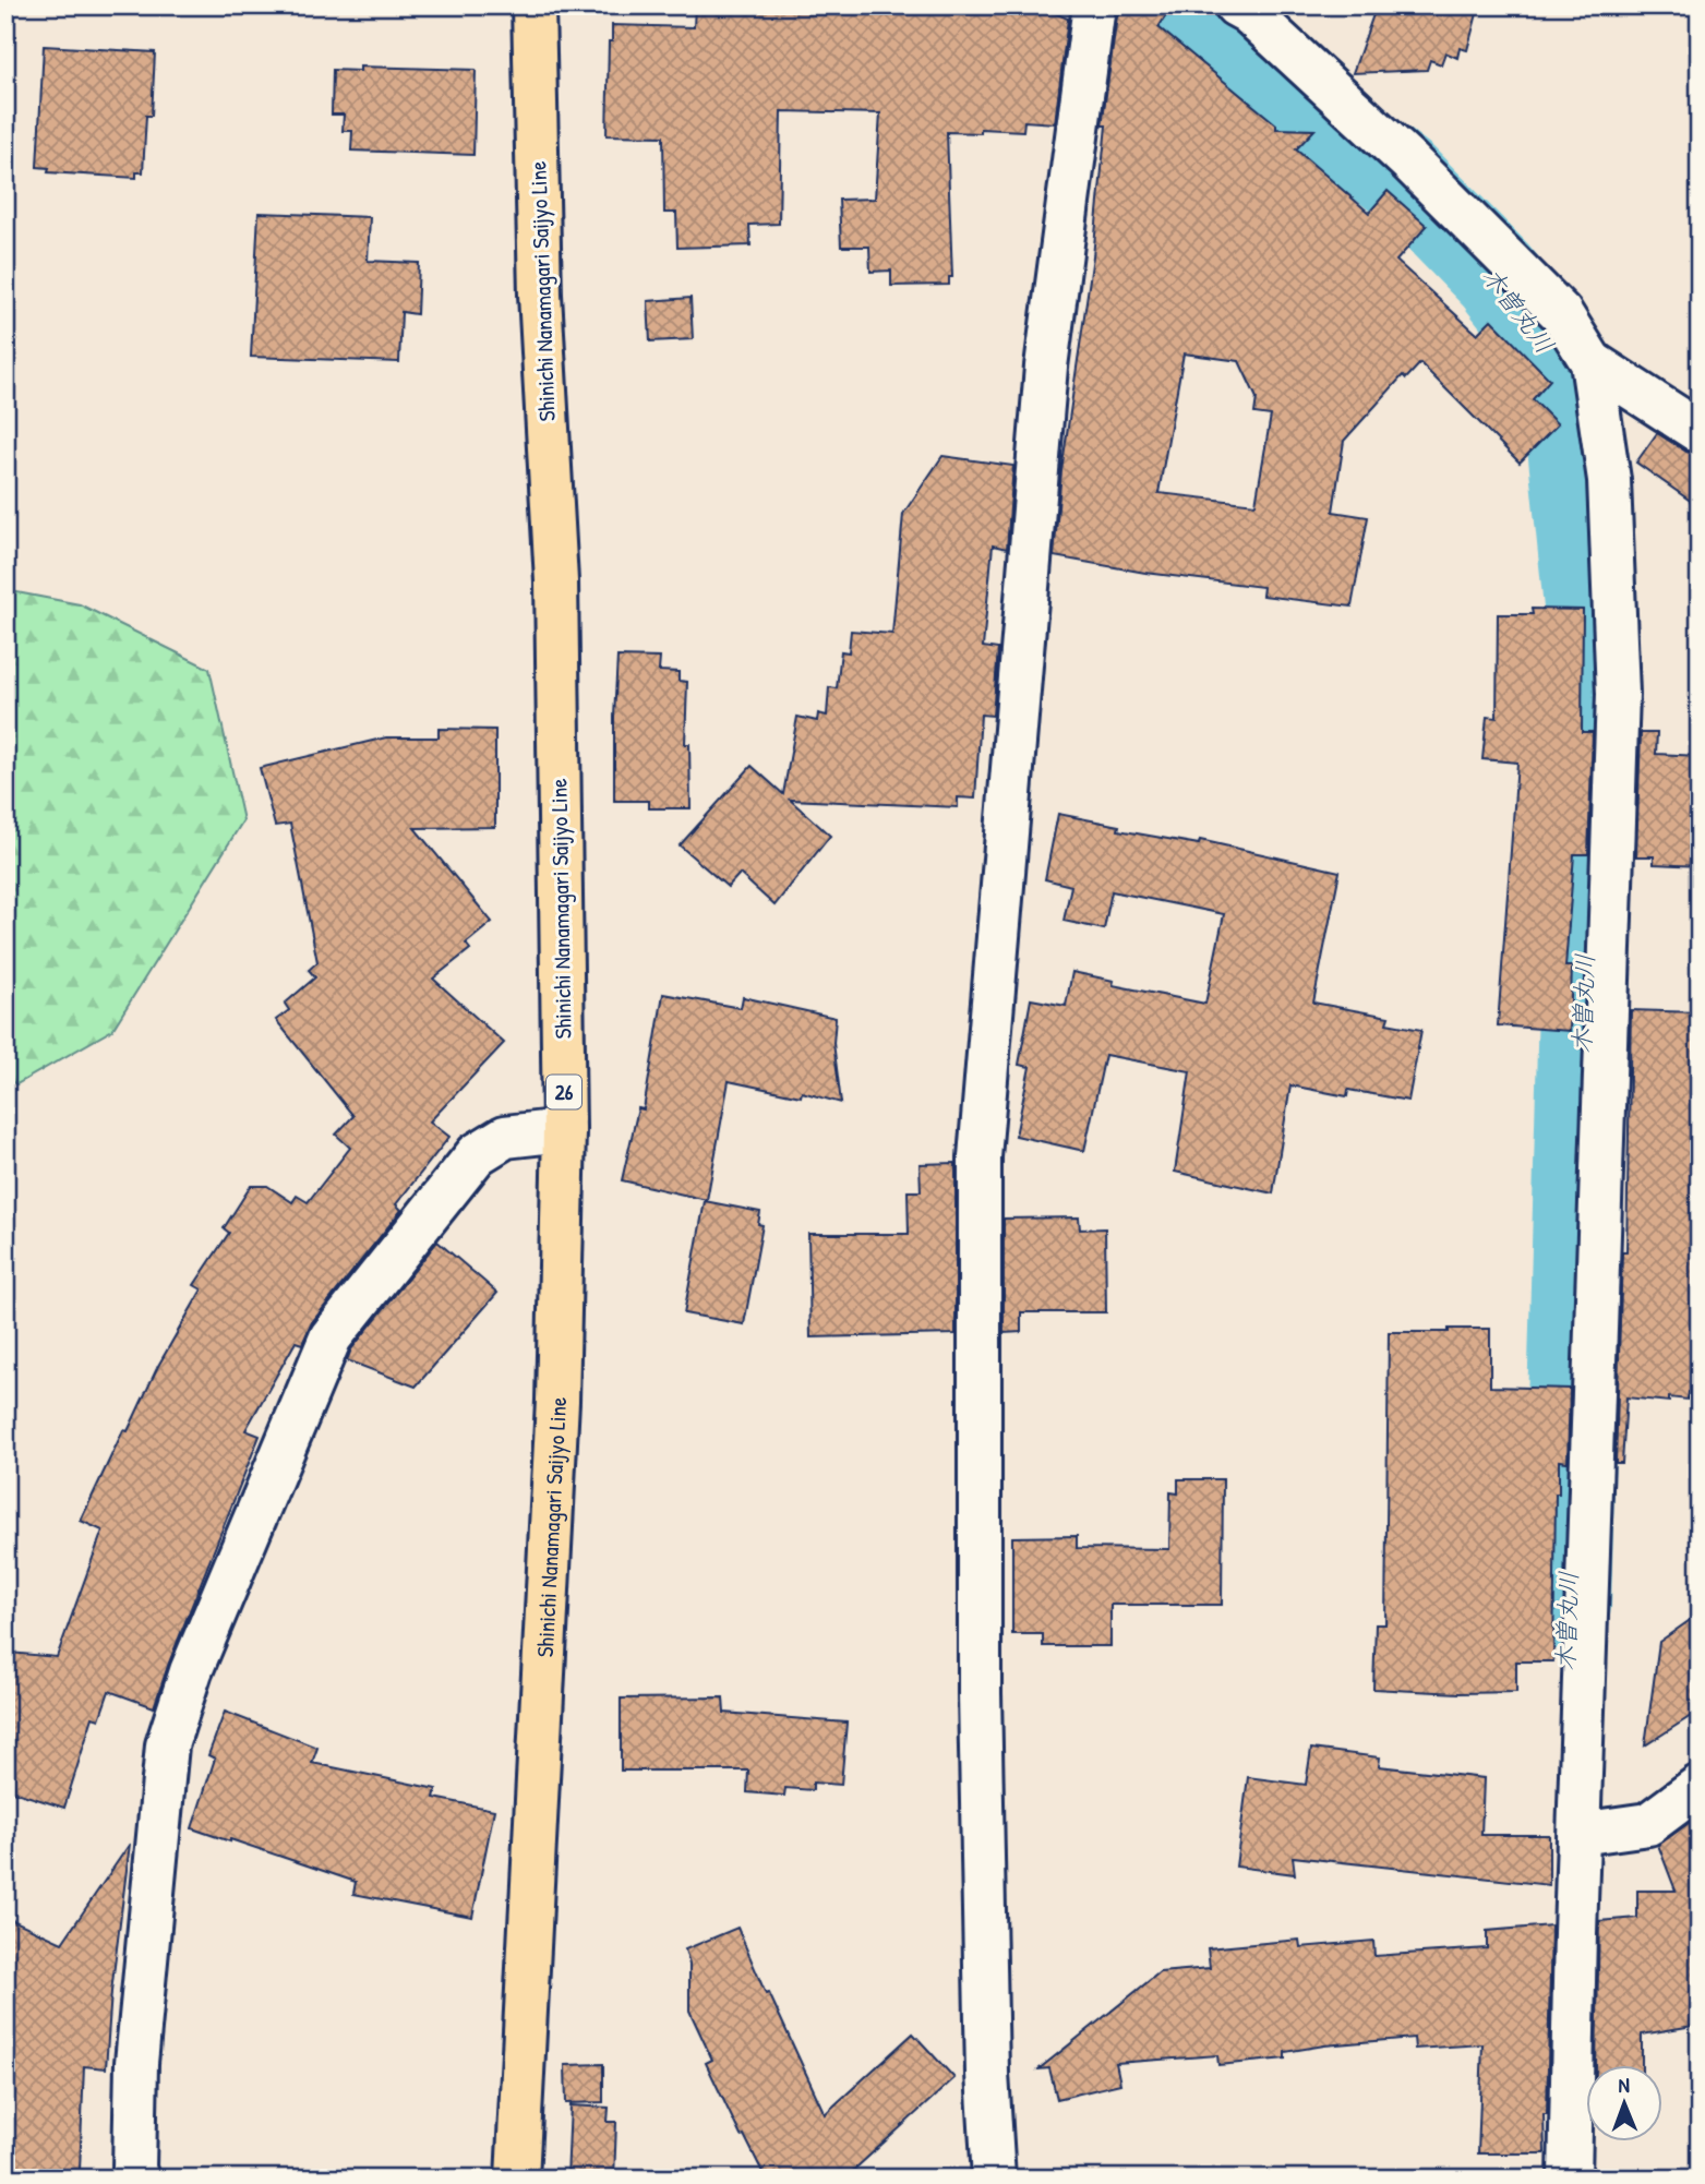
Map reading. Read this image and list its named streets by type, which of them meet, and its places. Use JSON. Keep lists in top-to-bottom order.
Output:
{
  "streets": {
    "main road": ["Shinichi Nanamagari Saijyo Line", "26"]
  },
  "water": ["木曽丸川"],
  "north": "top"
}
